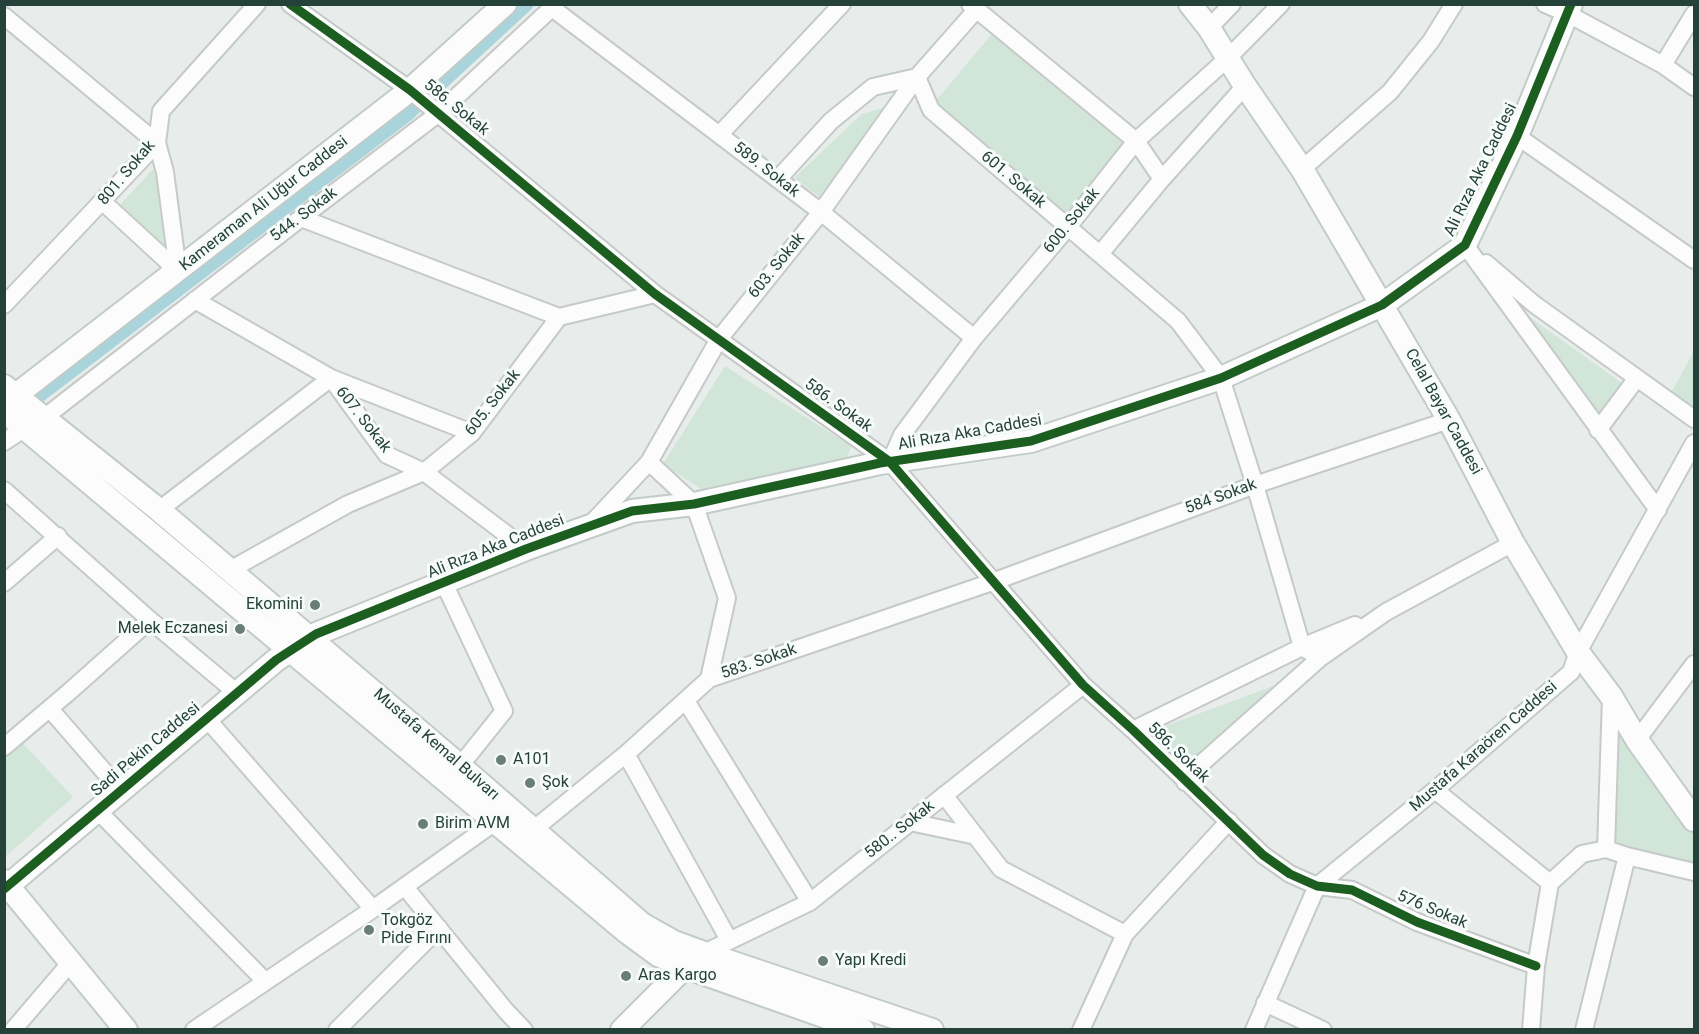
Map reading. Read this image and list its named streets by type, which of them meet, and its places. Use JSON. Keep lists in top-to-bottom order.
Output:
{
  "streets": {
    "street": [
      "586. Sokak",
      "589. Sokak",
      "Ali Rıza Aka Caddesi",
      "801. Sokak",
      "601. Sokak",
      "Kameraman Ali Uğur Caddesi",
      "544. Sokak",
      "600. Sokak",
      "603. Sokak",
      "605. Sokak",
      "Celal Bayar Caddesi",
      "607. Sokak",
      "584 Sokak",
      "583. Sokak",
      "Mustafa Kemal Bulvarı",
      "Mustafa Karaören Caddesi",
      "Sadi Pekin Caddesi",
      "580.. Sokak",
      "576 Sokak"
    ]
  },
  "crossings": [
    ["586. Sokak", "Ali Rıza Aka Caddesi"],
    ["586. Sokak", "Kameraman Ali Uğur Caddesi"],
    ["586. Sokak", "544. Sokak"],
    ["586. Sokak", "600. Sokak"],
    ["586. Sokak", "603. Sokak"],
    ["586. Sokak", "584 Sokak"],
    ["586. Sokak", "583. Sokak"],
    ["586. Sokak", "Mustafa Karaören Caddesi"],
    ["586. Sokak", "580.. Sokak"],
    ["586. Sokak", "576 Sokak"],
    ["589. Sokak", "544. Sokak"],
    ["589. Sokak", "600. Sokak"],
    ["589. Sokak", "603. Sokak"],
    ["Ali Rıza Aka Caddesi", "601. Sokak"],
    ["Ali Rıza Aka Caddesi", "600. Sokak"],
    ["Ali Rıza Aka Caddesi", "603. Sokak"],
    ["Ali Rıza Aka Caddesi", "Celal Bayar Caddesi"],
    ["Ali Rıza Aka Caddesi", "607. Sokak"],
    ["Ali Rıza Aka Caddesi", "Mustafa Kemal Bulvarı"],
    ["Ali Rıza Aka Caddesi", "Sadi Pekin Caddesi"],
    ["601. Sokak", "600. Sokak"],
    ["601. Sokak", "603. Sokak"],
    ["601. Sokak", "584 Sokak"],
    ["Kameraman Ali Uğur Caddesi", "Mustafa Kemal Bulvarı"],
    ["544. Sokak", "607. Sokak"],
    ["544. Sokak", "Mustafa Kemal Bulvarı"],
    ["600. Sokak", "Celal Bayar Caddesi"],
    ["605. Sokak", "607. Sokak"],
    ["605. Sokak", "Mustafa Kemal Bulvarı"],
    ["Celal Bayar Caddesi", "584 Sokak"],
    ["Celal Bayar Caddesi", "Mustafa Karaören Caddesi"],
    ["584 Sokak", "583. Sokak"],
    ["583. Sokak", "Mustafa Kemal Bulvarı"],
    ["Mustafa Kemal Bulvarı", "Sadi Pekin Caddesi"],
    ["Mustafa Kemal Bulvarı", "580.. Sokak"],
    ["Mustafa Karaören Caddesi", "576 Sokak"]
  ],
  "places": [
    "Ekomini",
    "Melek Eczanesi",
    "A101",
    "Şok",
    "Birim AVM",
    "Tokgöz Pide Fırını",
    "Yapı Kredi",
    "Aras Kargo"
  ]
}
